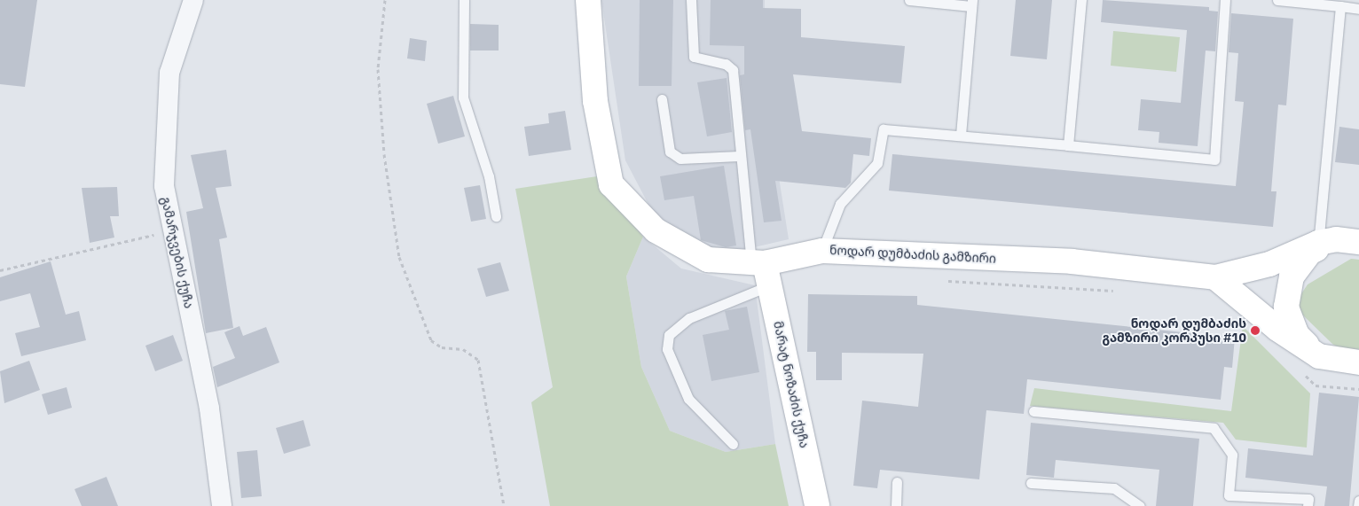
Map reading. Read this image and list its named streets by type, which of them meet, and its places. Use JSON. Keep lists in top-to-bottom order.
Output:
{
  "streets": {
    "street": ["გამარჯვების ქუჩა", "ნოდარ დუმბაძის გამზირი", "მარატ ნოზაძის ქუჩა"]
  },
  "crossings": [
    ["ნოდარ დუმბაძის გამზირი", "მარატ ნოზაძის ქუჩა"]
  ],
  "places": ["ნოდარ დუმბაძის გამზირი კორპუსი #10"]
}
